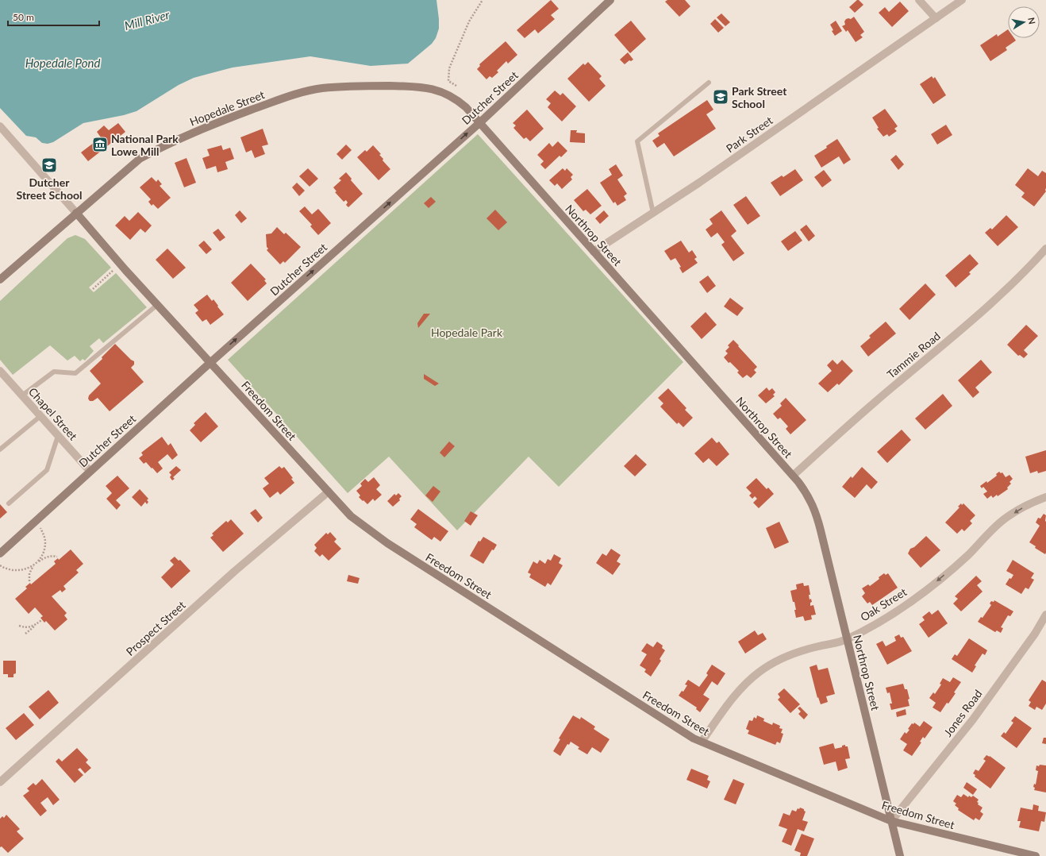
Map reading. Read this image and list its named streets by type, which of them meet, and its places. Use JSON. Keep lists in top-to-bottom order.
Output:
{
  "streets": {
    "street": [
      "Dutcher Street",
      "Hopedale Street",
      "Park Street",
      "Northrop Street",
      "Tammie Road",
      "Freedom Street",
      "Chapel Street",
      "Oak Street",
      "Prospect Street",
      "Jones Road"
    ]
  },
  "crossings": [
    ["Dutcher Street", "Hopedale Street"],
    ["Dutcher Street", "Northrop Street"],
    ["Dutcher Street", "Freedom Street"],
    ["Dutcher Street", "Chapel Street"],
    ["Hopedale Street", "Northrop Street"],
    ["Hopedale Street", "Freedom Street"],
    ["Park Street", "Northrop Street"],
    ["Northrop Street", "Tammie Road"],
    ["Northrop Street", "Freedom Street"],
    ["Northrop Street", "Oak Street"],
    ["Northrop Street", "Jones Road"],
    ["Freedom Street", "Oak Street"],
    ["Freedom Street", "Prospect Street"],
    ["Freedom Street", "Jones Road"]
  ],
  "one_way": ["Dutcher Street", "Oak Street"],
  "water": ["Mill River", "Hopedale Pond"],
  "parks": ["Hopedale Park"],
  "places": {
    "school or university": ["Park Street School", "Dutcher Street School"],
    "museum": ["National Park Lowe Mill"]
  },
  "scale_bar": "50 m",
  "north": "right"
}
